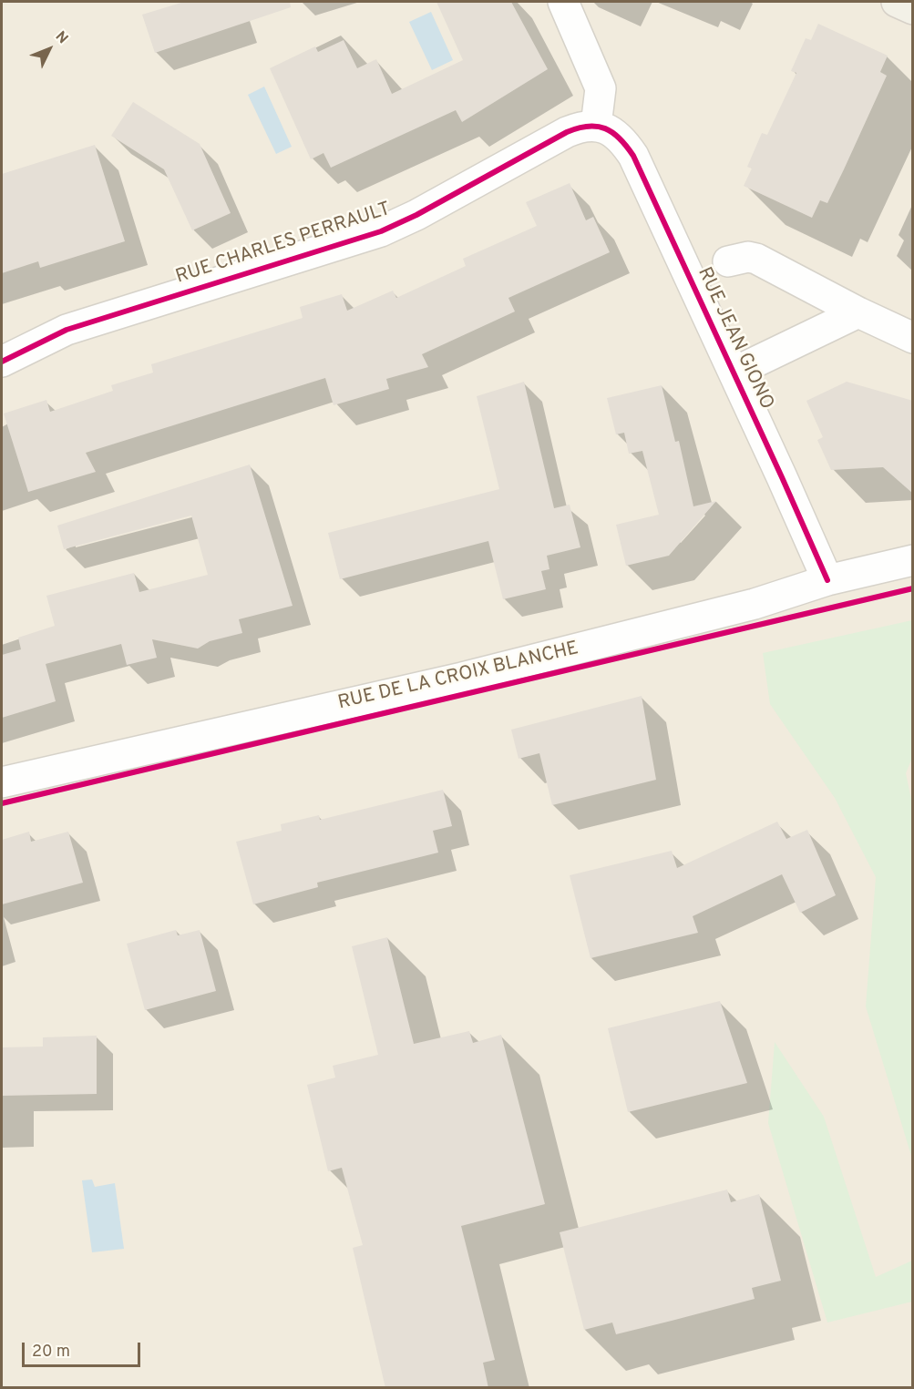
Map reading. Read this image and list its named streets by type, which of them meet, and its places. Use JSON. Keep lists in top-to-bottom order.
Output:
{
  "streets": {
    "street": ["RUE CHARLES PERRAULT", "RUE JEAN GIONO", "RUE DE LA CROIX BLANCHE"]
  },
  "crossings": [
    ["RUE CHARLES PERRAULT", "RUE JEAN GIONO"],
    ["RUE JEAN GIONO", "RUE DE LA CROIX BLANCHE"]
  ],
  "scale_bar": "20 m",
  "north": "top right"
}
